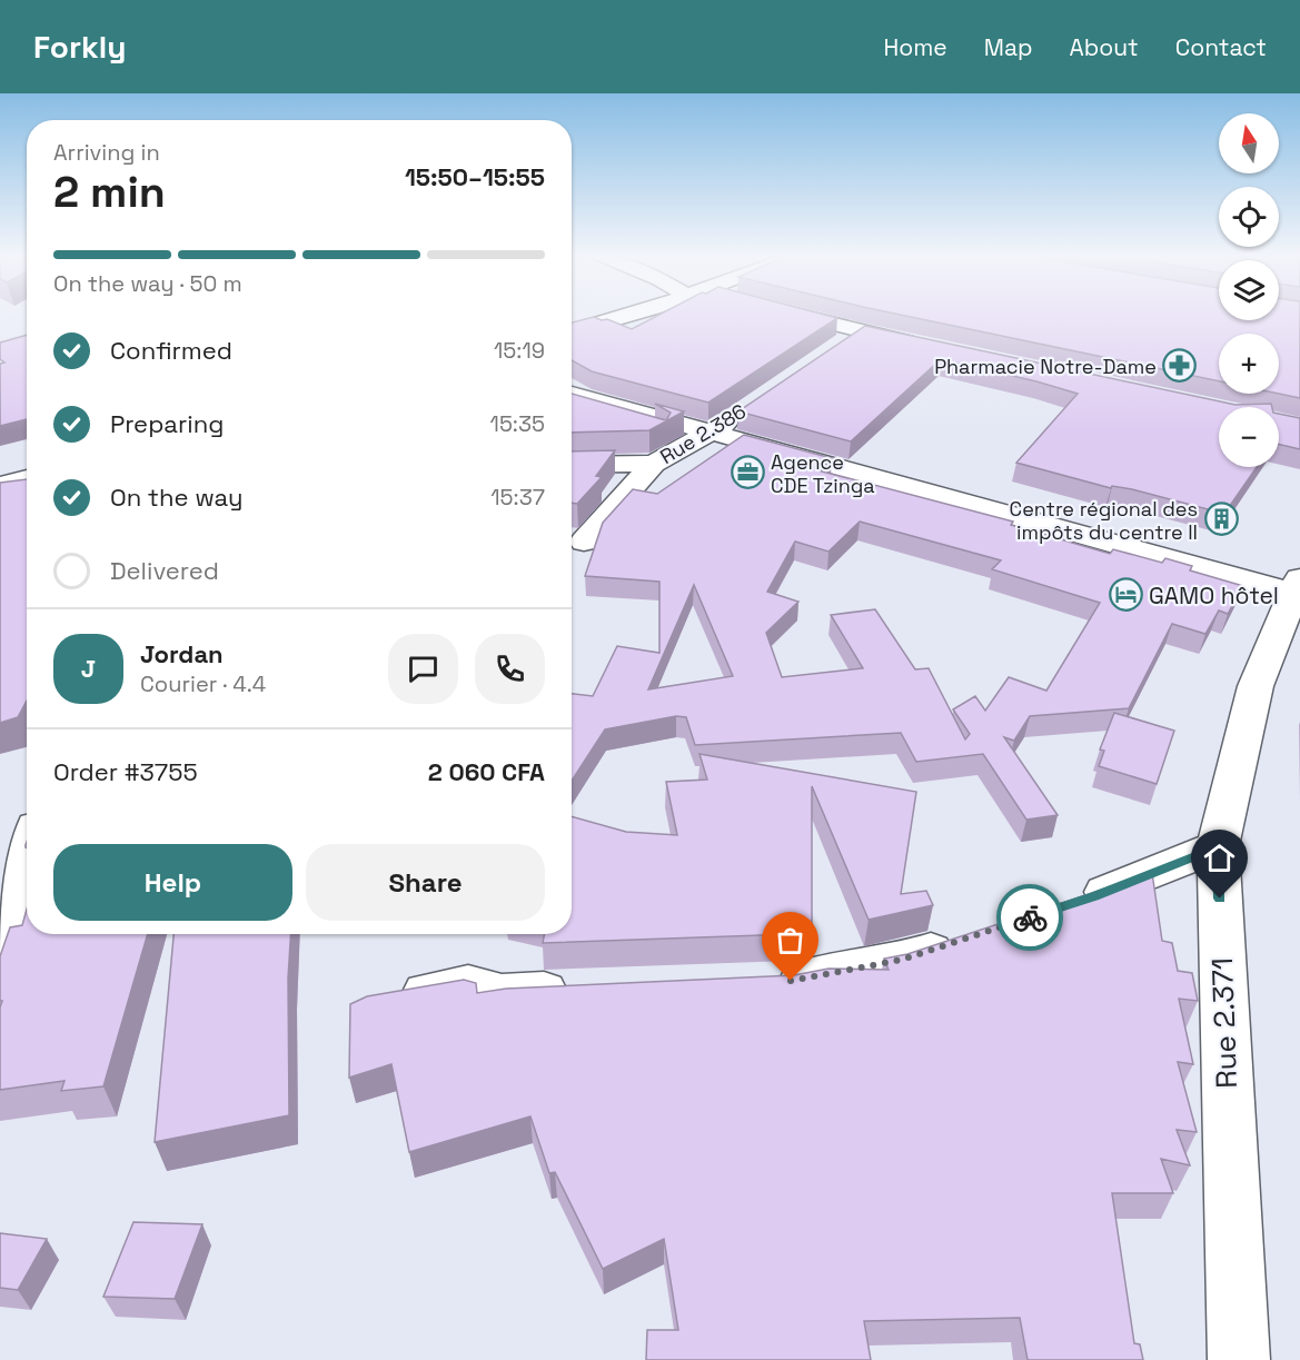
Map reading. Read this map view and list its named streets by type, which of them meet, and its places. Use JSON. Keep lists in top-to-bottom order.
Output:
{
  "streets": {
    "street": ["Rue 2.386", "Rue 2.371"]
  },
  "places": {
    "pharmacy": ["Pharmacie Notre-Dame"],
    "office": ["Agence CDE Tzinga"],
    "building": ["Centre régional des impôts du centre II"],
    "hotel": ["GAMO hôtel"]
  },
  "north": "top",
  "page": {
    "header": "Forkly",
    "nav": [
      "Home",
      "Map",
      "About",
      "Contact"
    ],
    "map_buttons": ["+", "−"],
    "heading": ["2 min", "Arriving in", "15:50–15:55"],
    "panel": [
      "Jordan",
      "Courier · 4.4",
      "Order #3755",
      "2 060 CFA"
    ],
    "bar": "On the way · 50 m",
    "list": [
      ["Confirmed", "15:19"],
      ["Preparing", "15:35"],
      ["On the way", "15:37"],
      "Delivered"
    ],
    "round": "J",
    "buttons": ["Help", "Share"]
  }
}
